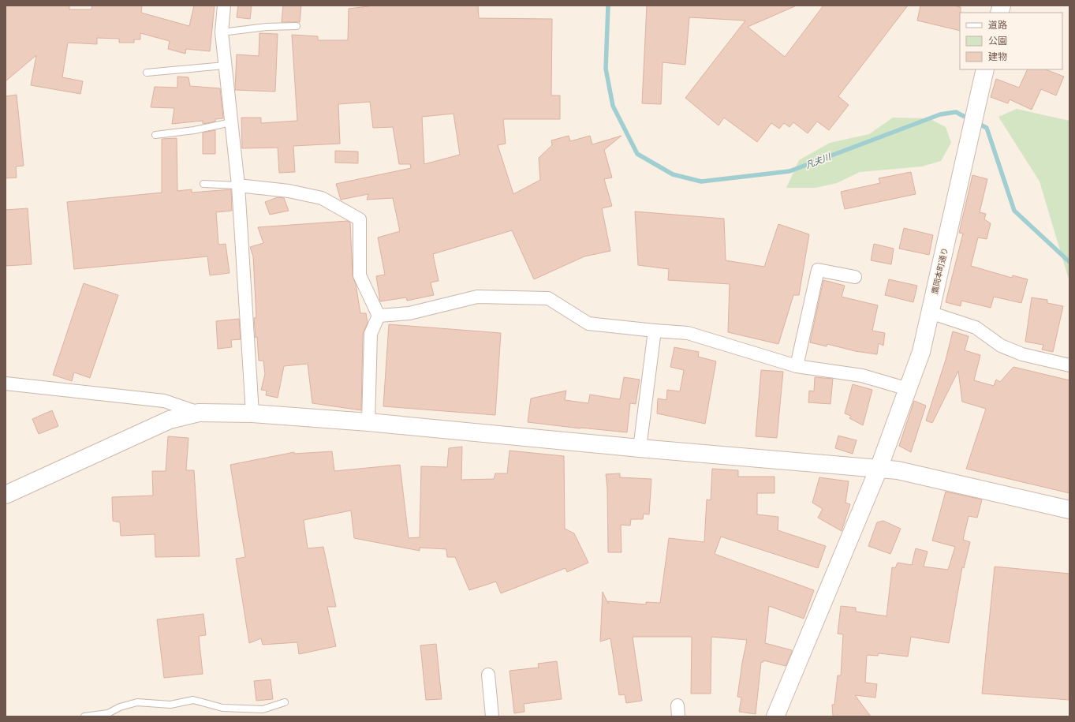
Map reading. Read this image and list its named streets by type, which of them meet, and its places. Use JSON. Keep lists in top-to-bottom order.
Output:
{
  "streets": {
    "street": ["鷹岡本町通り"]
  },
  "water": ["凡夫川"],
  "legend": ["道路", "公園", "建物"]
}
